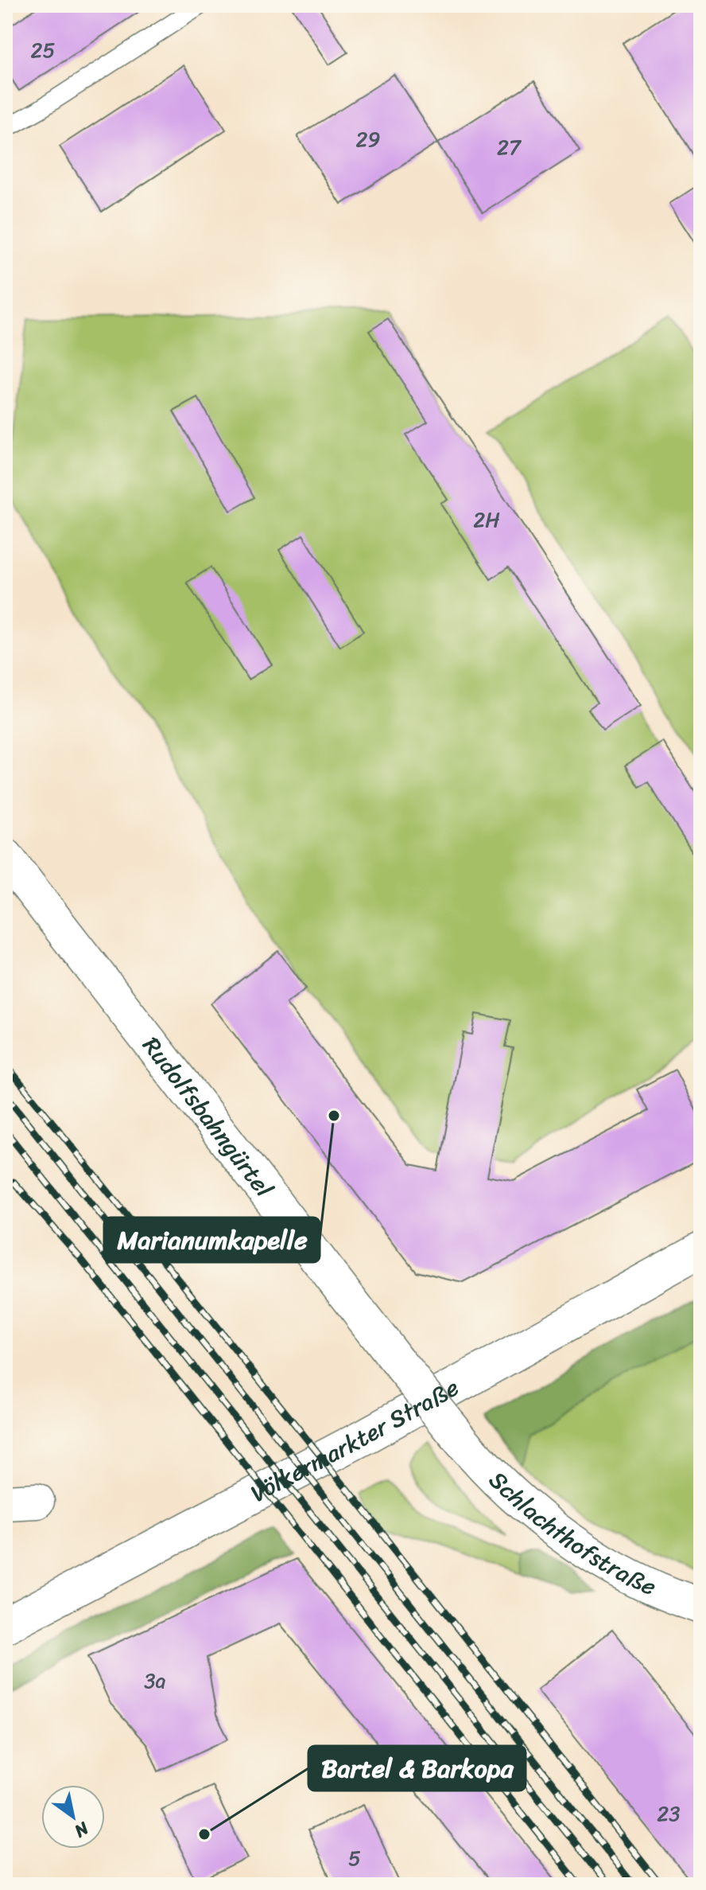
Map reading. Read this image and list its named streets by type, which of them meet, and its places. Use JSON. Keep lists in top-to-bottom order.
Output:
{
  "streets": {
    "street": ["Rudolfsbahngürtel", "Völkermarkter Straße", "Schlachthofstraße"]
  },
  "crossings": [
    ["Rudolfsbahngürtel", "Schlachthofstraße"]
  ],
  "places": ["Marianumkapelle", "Bartel & Barkopa"],
  "house_numbers": [
    "25",
    "29",
    "27",
    "2H",
    "3a",
    "23",
    "5"
  ],
  "north": "bottom right"
}
